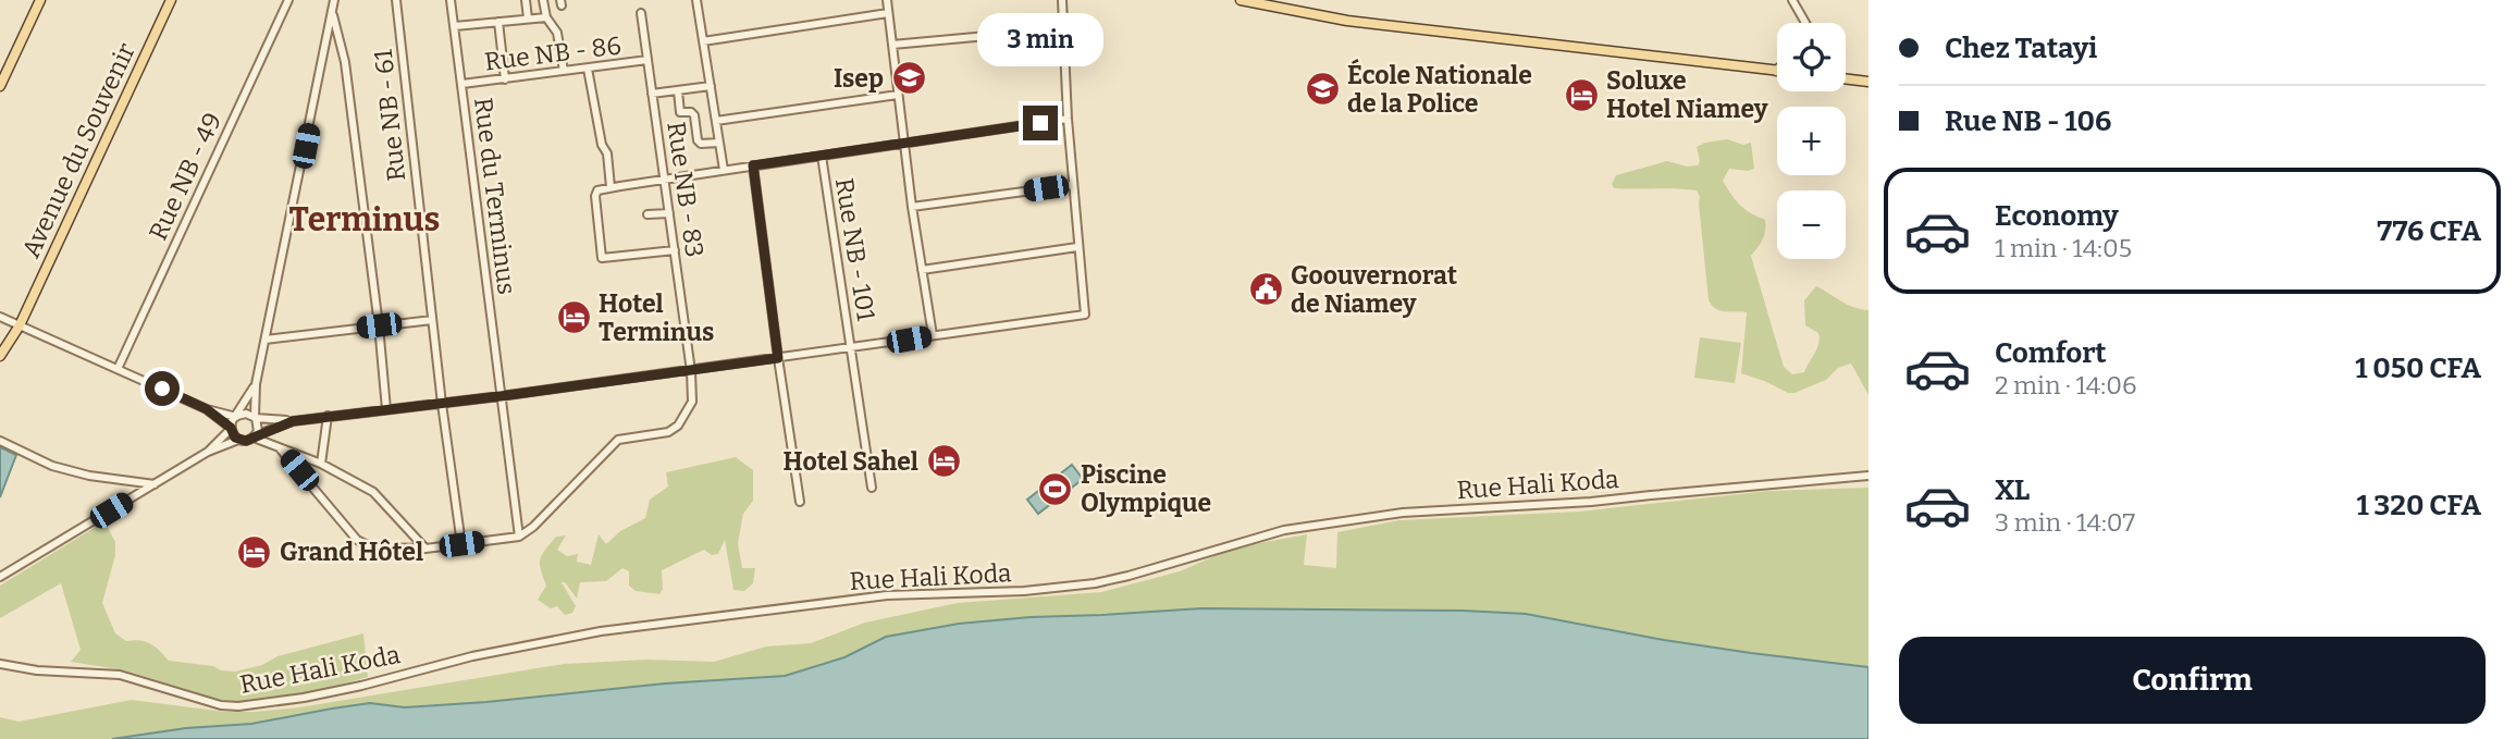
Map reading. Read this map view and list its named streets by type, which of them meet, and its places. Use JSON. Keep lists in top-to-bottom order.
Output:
{
  "streets": {
    "main road": ["Avenue du Souvenir"],
    "street": [
      "Rue NB - 86",
      "Rue NB - 61",
      "Rue NB - 49",
      "Rue NB - 83",
      "Rue du Terminus",
      "Rue NB - 101",
      "Rue Hali Koda"
    ]
  },
  "crossings": [
    ["Rue NB - 86", "Rue NB - 83"],
    ["Rue NB - 86", "Rue du Terminus"],
    ["Rue NB - 83", "Rue du Terminus"]
  ],
  "districts": ["Terminus"],
  "places": {
    "school or university": ["Isep", "École Nationale de la Police"],
    "hotel": [
      "Soluxe Hotel Niamey",
      "Hotel Terminus",
      "Hotel Sahel",
      "Grand Hôtel"
    ],
    "public building": ["Goouvernorat de Niamey"],
    "sports": ["Piscine Olympique"]
  },
  "page": {
    "banner": ["Chez Tatayi", "Rue NB - 106"],
    "bubble": "3 min",
    "map_buttons": ["+", "−"],
    "list": [
      {
        "name": "Economy",
        "note": "1 min · 14:05",
        "value": "776 CFA"
      },
      {
        "name": "Comfort",
        "note": "2 min · 14:06",
        "value": "1 050 CFA"
      },
      {
        "name": "XL",
        "note": "3 min · 14:07",
        "value": "1 320 CFA"
      }
    ],
    "buttons": "Confirm"
  }
}
